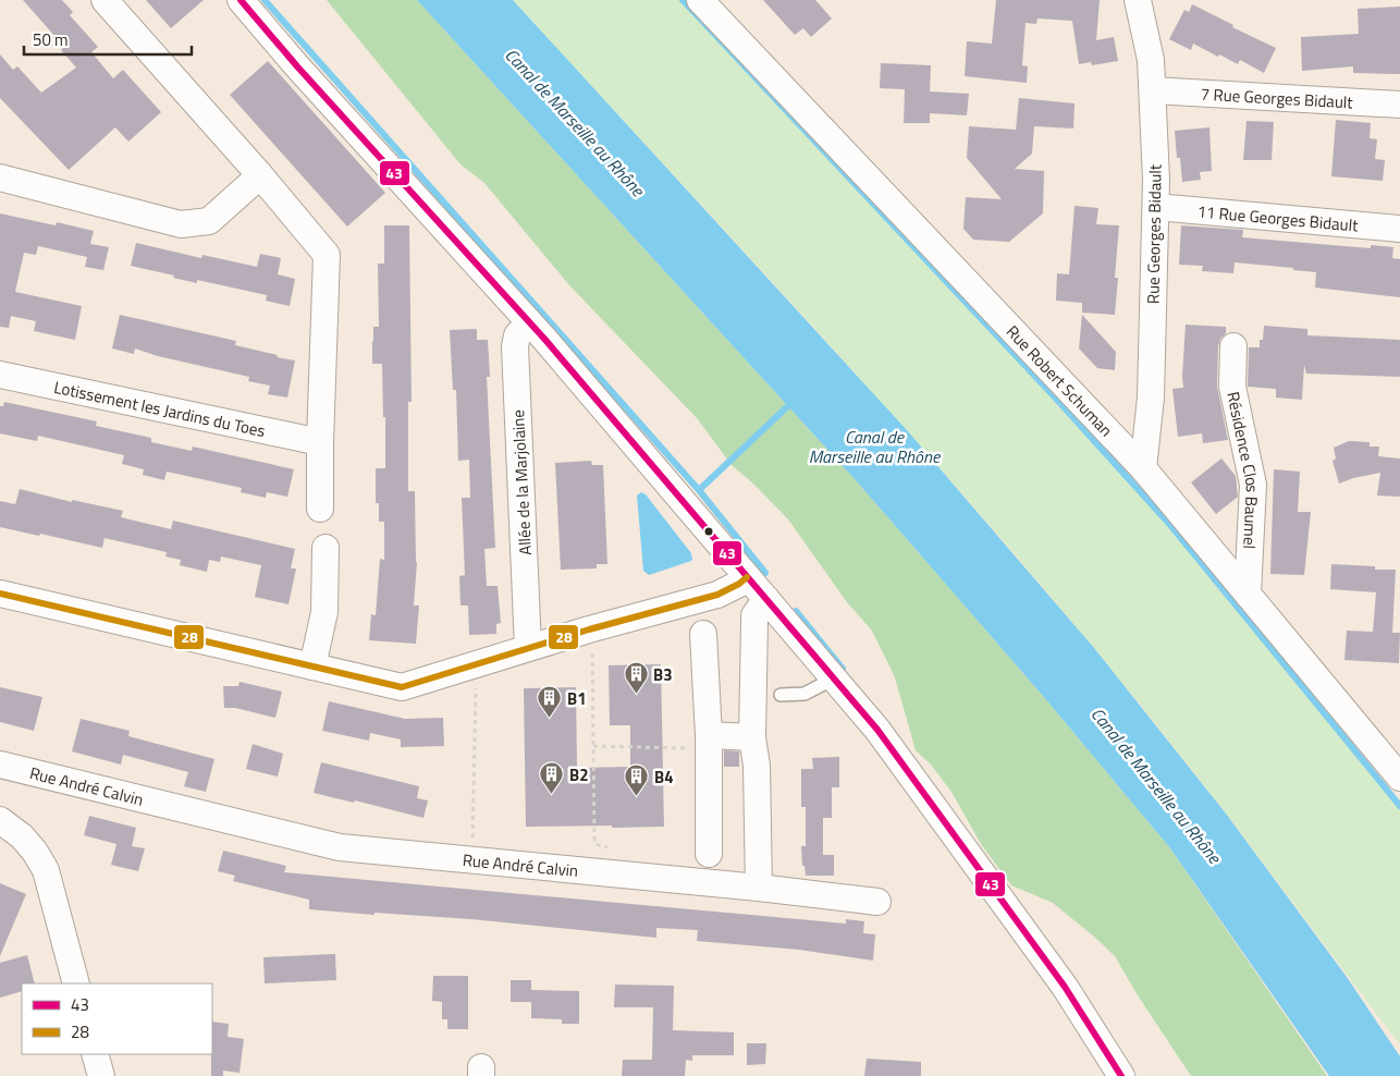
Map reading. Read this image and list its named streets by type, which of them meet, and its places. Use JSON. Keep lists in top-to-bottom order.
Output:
{
  "streets": {
    "street": [
      "7 Rue Georges Bidault",
      "11 Rue Georges Bidault",
      "Rue Georges Bidault",
      "Rue Robert Schuman",
      "Lotissement les Jardins du Toes",
      "Résidence Clos Baumel",
      "Allée de la Marjolaine",
      "Rue André Calvin"
    ]
  },
  "crossings": [
    ["7 Rue Georges Bidault", "Rue Georges Bidault"],
    ["11 Rue Georges Bidault", "Rue Georges Bidault"],
    ["Rue Georges Bidault", "Rue Robert Schuman"],
    ["Rue Robert Schuman", "Résidence Clos Baumel"]
  ],
  "water": ["Canal de Marseille au Rhône"],
  "places": {
    "building": [
      "B3",
      "B1",
      "B2",
      "B4"
    ]
  },
  "lines": ["transit line 43", "transit line 28"],
  "legend": ["43", "28"],
  "scale_bar": "50 m"
}
